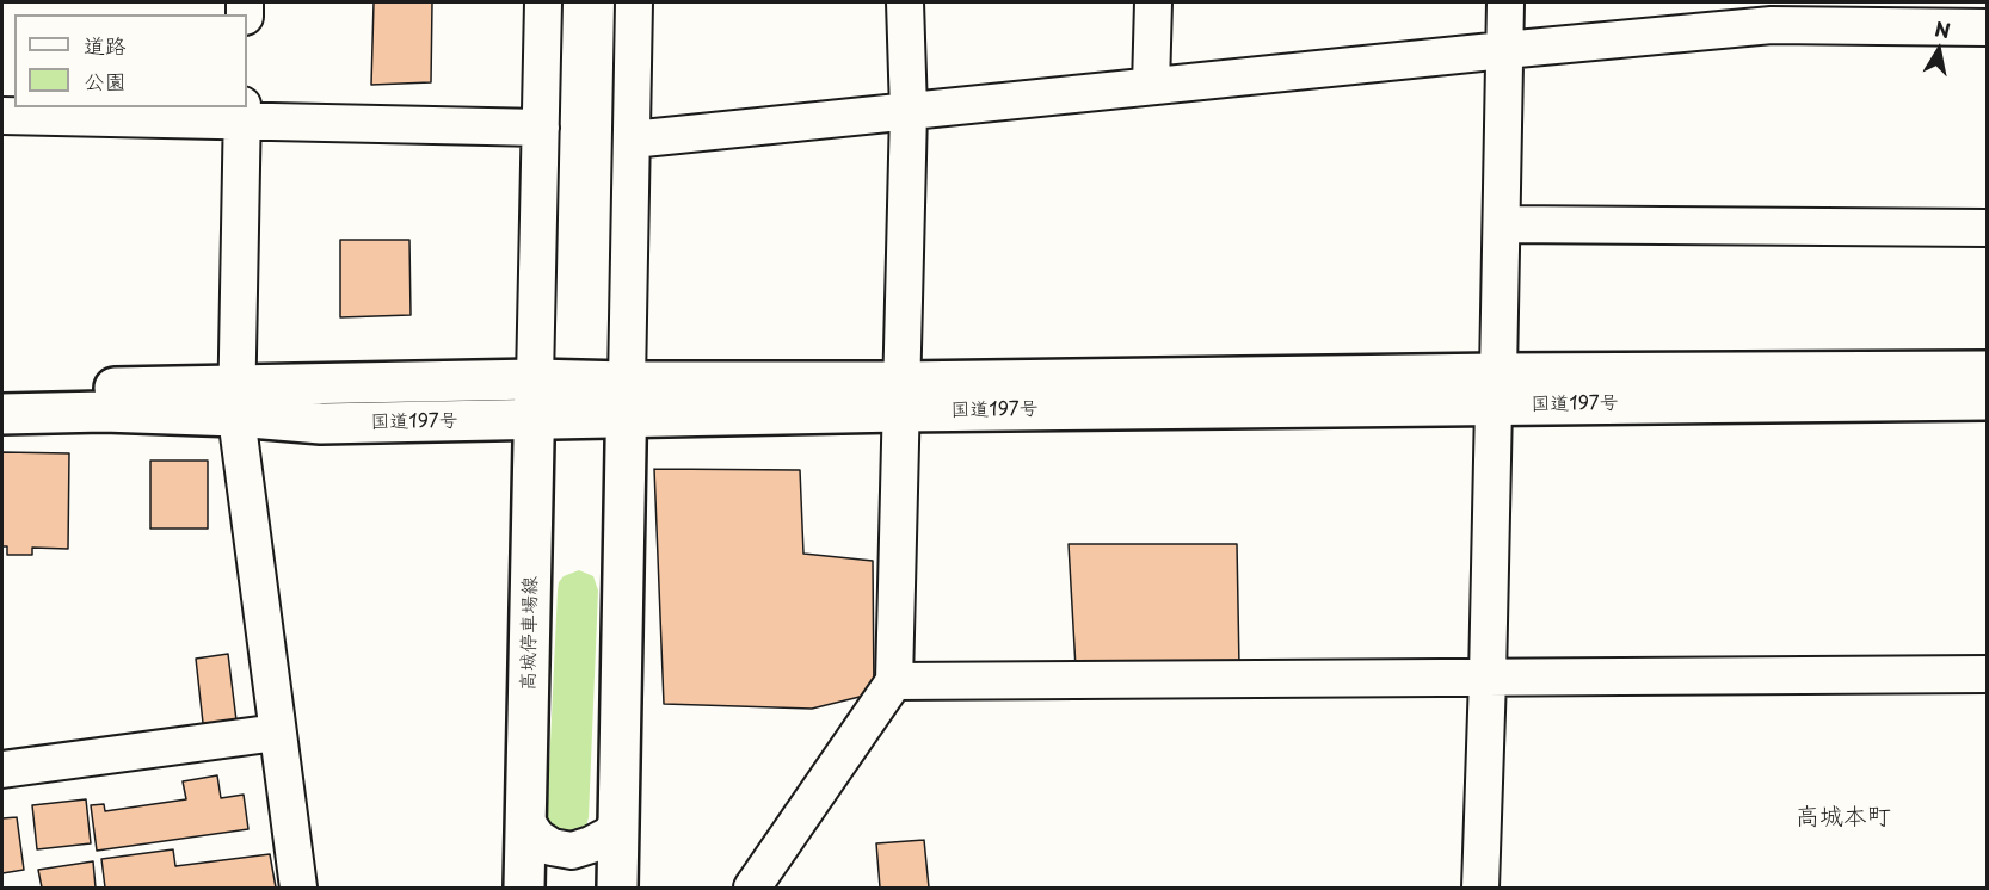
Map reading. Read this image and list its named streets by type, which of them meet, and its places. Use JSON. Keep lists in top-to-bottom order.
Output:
{
  "streets": {
    "main road": ["国道197号", "高城停車場線"]
  },
  "crossings": [
    ["国道197号", "高城停車場線"]
  ],
  "districts": ["高城本町"],
  "legend": ["道路", "公園"],
  "north": "top"
}
